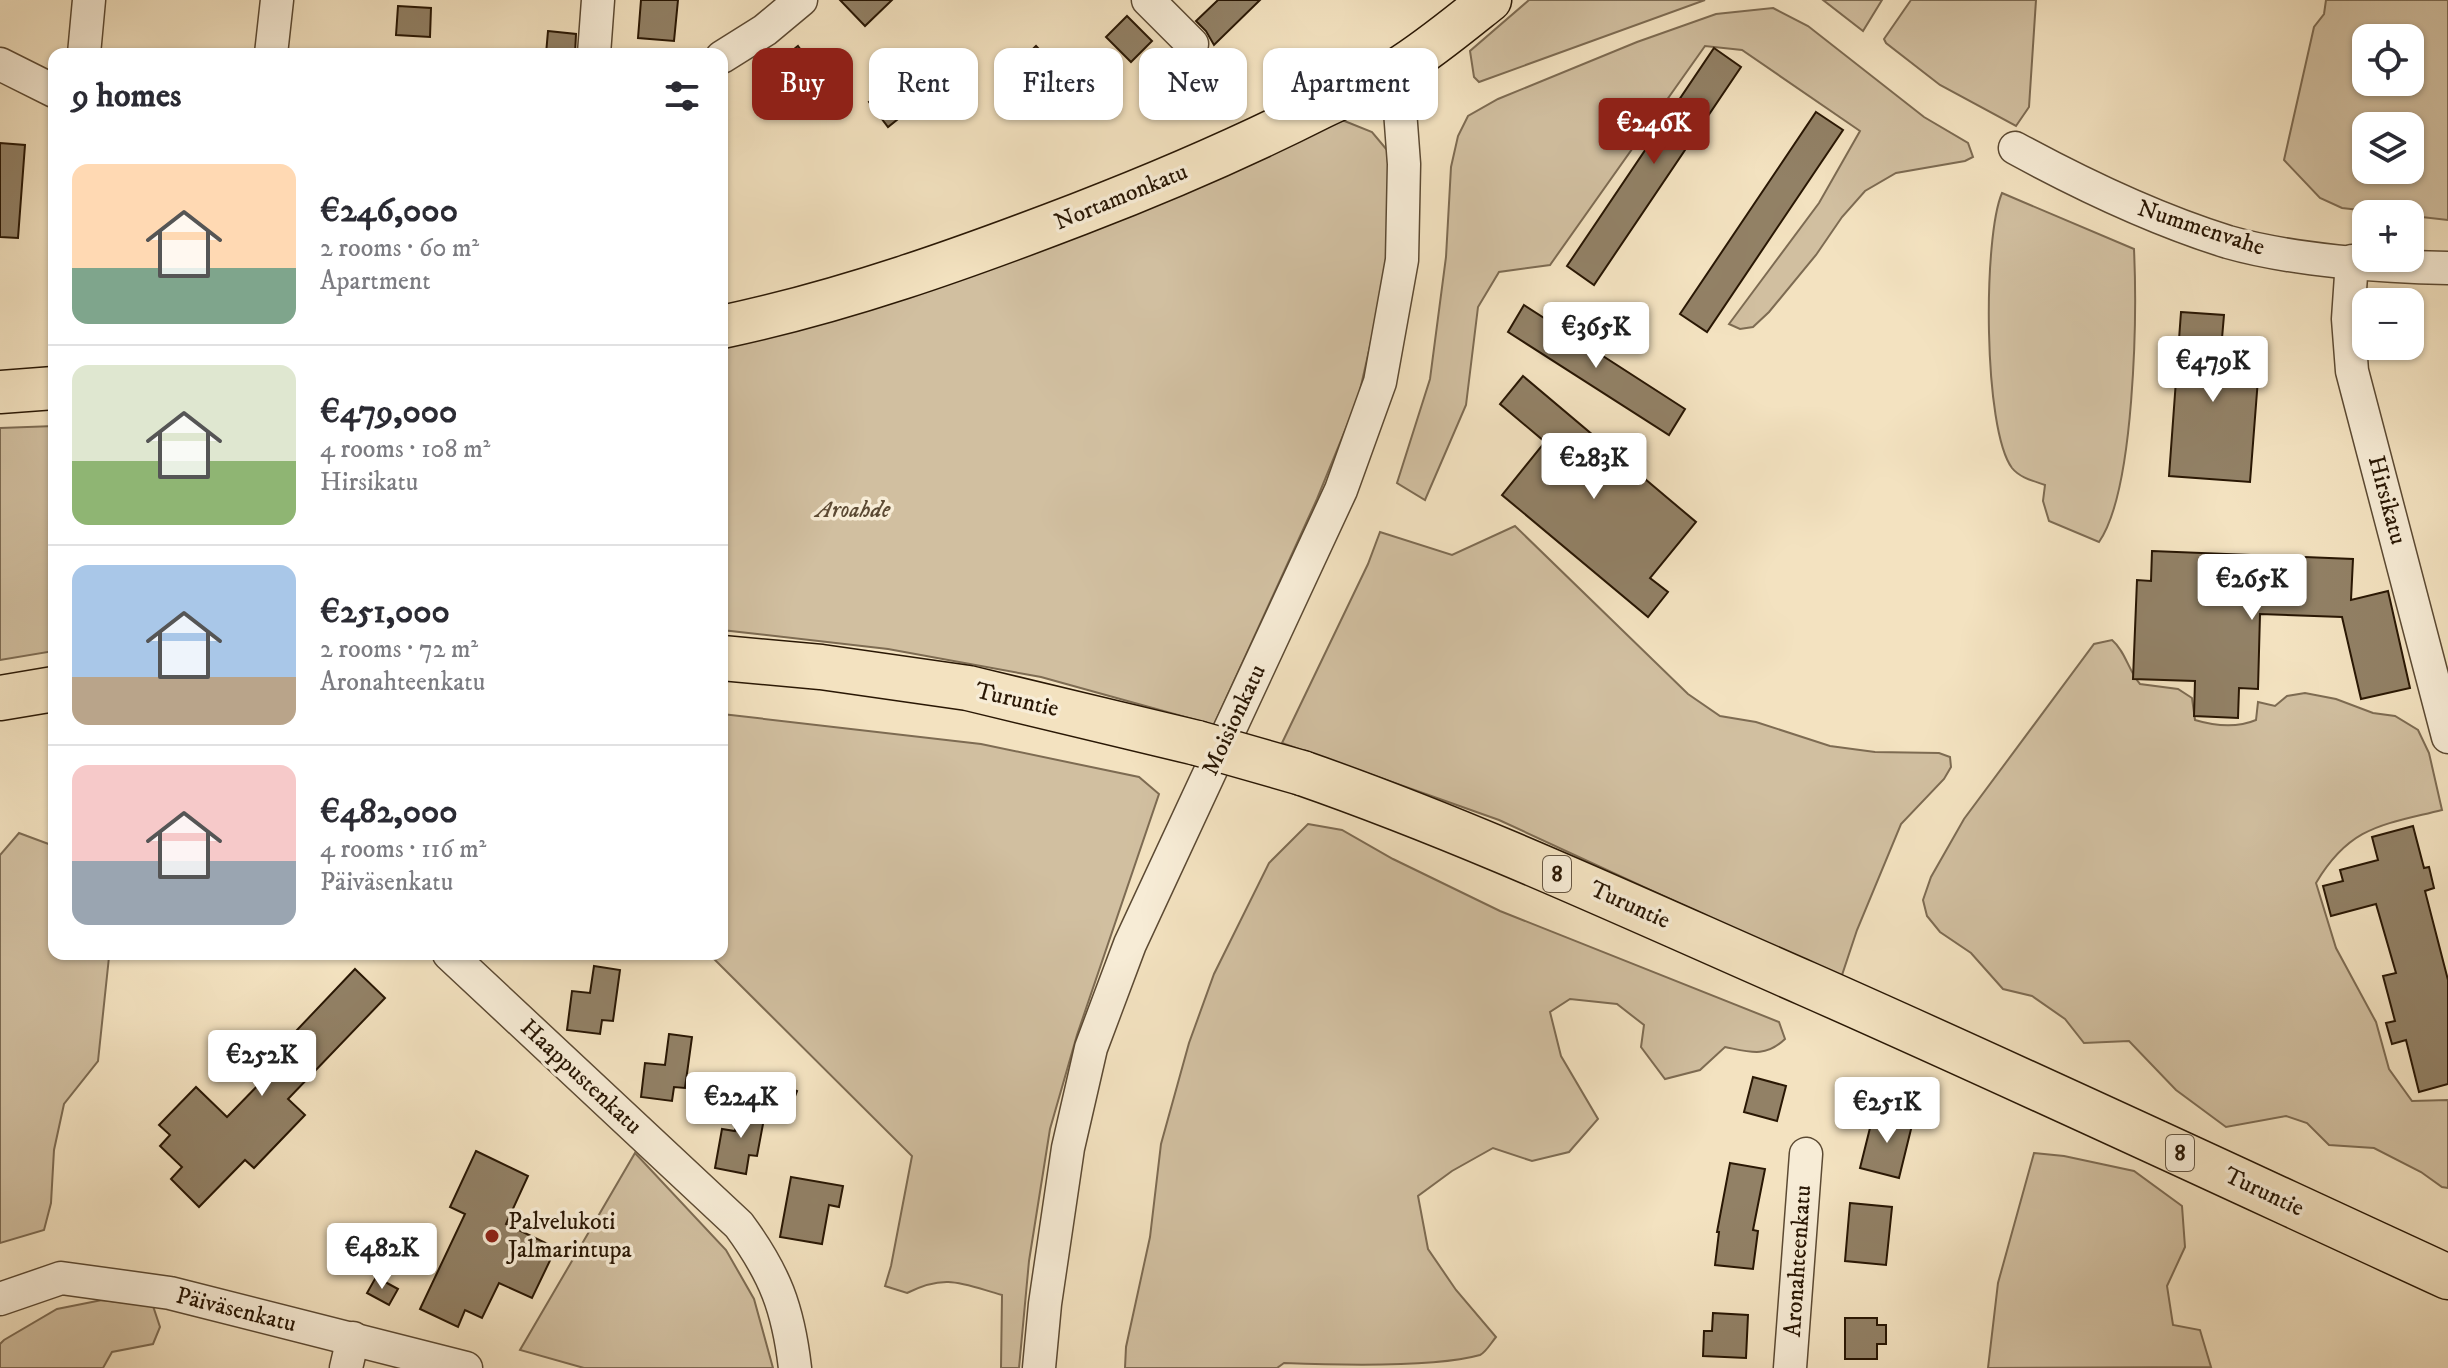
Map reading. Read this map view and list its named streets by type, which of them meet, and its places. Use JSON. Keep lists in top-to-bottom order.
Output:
{
  "streets": {
    "highway": ["Turuntie", "8"],
    "main road": ["Nortamonkatu"],
    "street": [
      "Nummenvahe",
      "Hirsikatu",
      "Moisionkatu",
      "Haappustenkatu",
      "Aronahteenkatu",
      "Päiväsenkatu"
    ]
  },
  "crossings": [
    ["Nummenvahe", "Hirsikatu"]
  ],
  "parks": ["Aroahde"],
  "places": ["Palvelukoti Jalmarintupa"],
  "page": {
    "map_buttons": ["+", "−"],
    "chip": [
      "Buy",
      "Rent",
      "Filters",
      "New",
      "Apartment"
    ],
    "heading": "9 homes",
    "price": [
      "€246K",
      "€365K",
      "€479K",
      "€283K",
      "€265K",
      "€252K",
      "€224K",
      "€251K",
      "€482K"
    ],
    "list": [
      {
        "name": "€246,000",
        "note": "2 rooms · 60 m² · Apartment"
      },
      {
        "name": "€479,000",
        "note": "4 rooms · 108 m² · Hirsikatu"
      },
      {
        "name": "€251,000",
        "note": "2 rooms · 72 m² · Aronahteenkatu"
      },
      {
        "name": "€482,000",
        "note": "4 rooms · 116 m² · Päiväsenkatu"
      }
    ]
  }
}
